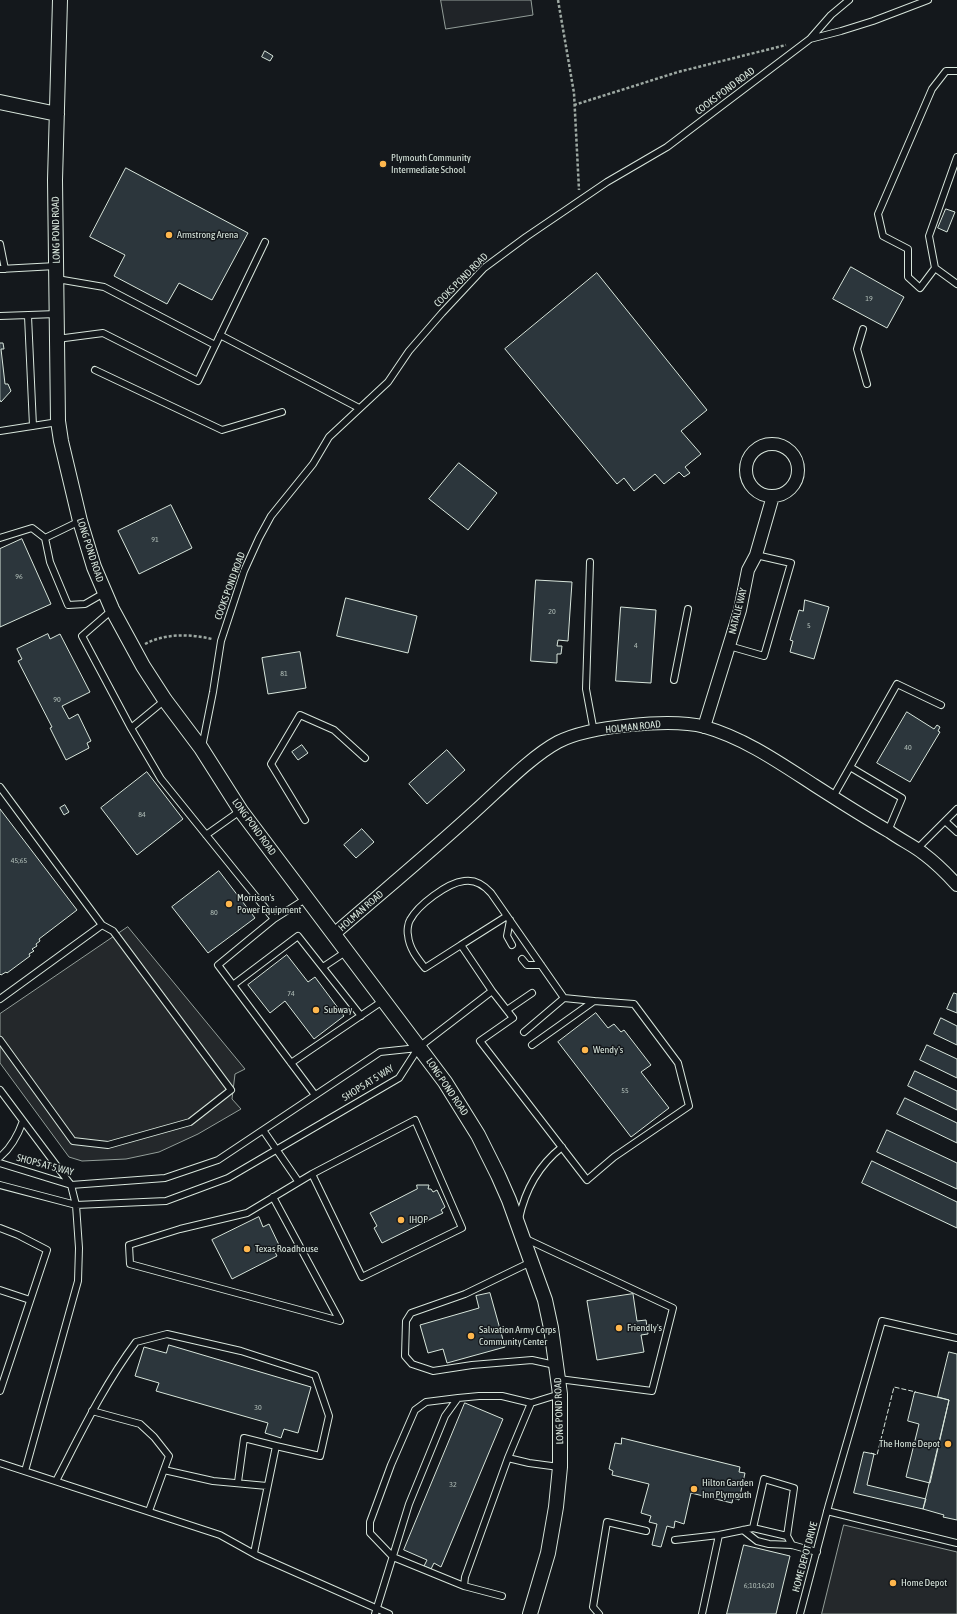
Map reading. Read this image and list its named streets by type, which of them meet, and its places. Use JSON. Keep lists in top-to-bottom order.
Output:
{
  "streets": {
    "street": ["LONG POND ROAD", "NATALIE WAY", "HOLMAN ROAD"],
    "lane": ["COOKS POND ROAD", "SHOPS AT 5 WAY", "HOME DEPOT DRIVE"]
  },
  "crossings": [
    ["COOKS POND ROAD", "LONG POND ROAD"],
    ["LONG POND ROAD", "HOLMAN ROAD"],
    ["LONG POND ROAD", "SHOPS AT 5 WAY"],
    ["NATALIE WAY", "HOLMAN ROAD"]
  ],
  "places": [
    "Plymouth Community Intermediate School",
    "Armstrong Arena",
    "Morrison's Power Equipment",
    "Subway",
    "Wendy's",
    "IHOP",
    "Texas Roadhouse",
    "Friendly's",
    "Salvation Army Corps Community Center",
    "The Home Depot",
    "Hilton Garden Inn Plymouth",
    "Home Depot"
  ],
  "house_numbers": [
    "19",
    "91",
    "96",
    "20",
    "5",
    "4",
    "81",
    "90",
    "40",
    "84",
    "45;65",
    "80",
    "74",
    "55",
    "30",
    "32",
    "6;10;16;20"
  ]
}
